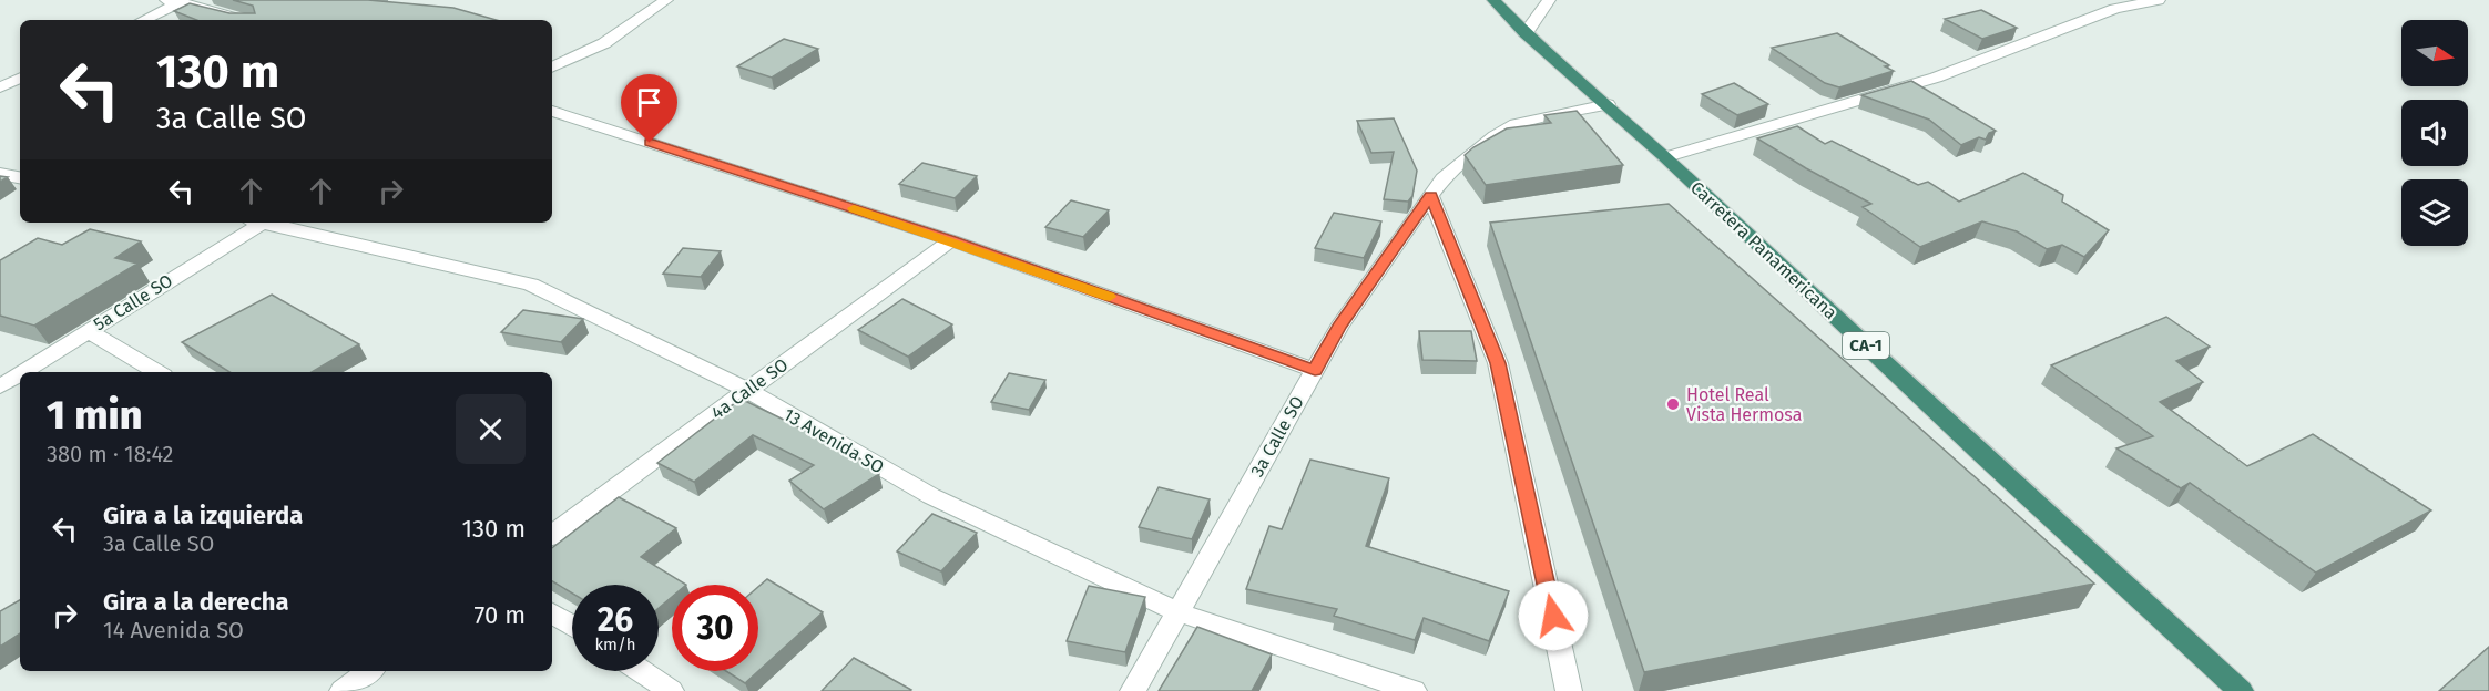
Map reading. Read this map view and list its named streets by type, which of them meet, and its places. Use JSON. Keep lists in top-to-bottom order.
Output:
{
  "streets": {
    "highway": ["Carretera Panamericana", "CA-1"],
    "street": [
      "5a Calle SO",
      "4a Calle SO",
      "3a Calle SO",
      "13 Avenida SO"
    ]
  },
  "crossings": [
    ["Carretera Panamericana", "3a Calle SO"],
    ["4a Calle SO", "13 Avenida SO"],
    ["3a Calle SO", "13 Avenida SO"]
  ],
  "places": ["Hotel Real Vista Hermosa"],
  "north": "right",
  "page": {
    "turn": ["130 m", "3a Calle SO"],
    "heading": ["1 min", "380 m · 18:42"],
    "list": [
      {
        "name": "Gira a la izquierda",
        "note": "3a Calle SO",
        "value": "130 m"
      },
      {
        "name": "Gira a la derecha",
        "note": "14 Avenida SO",
        "value": "70 m"
      }
    ],
    "speed": "26 km/h",
    "limit": "30"
  }
}
